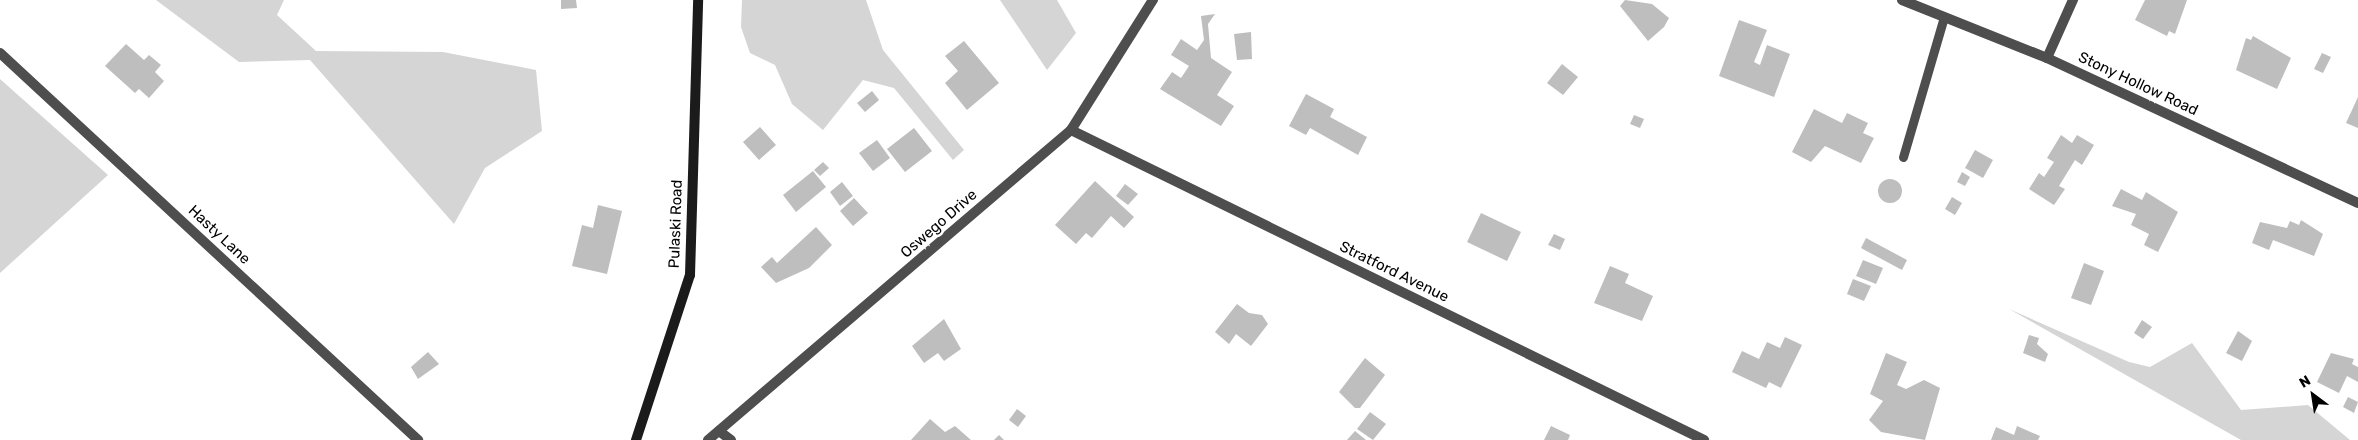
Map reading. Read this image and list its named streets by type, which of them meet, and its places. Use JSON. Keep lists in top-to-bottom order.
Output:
{
  "streets": {
    "main road": ["Pulaski Road"],
    "street": [
      "Stony Hollow Road",
      "Oswego Drive",
      "Hasty Lane",
      "Stratford Avenue"
    ]
  },
  "crossings": [
    ["Oswego Drive", "Stratford Avenue"]
  ],
  "north": "top left"
}
